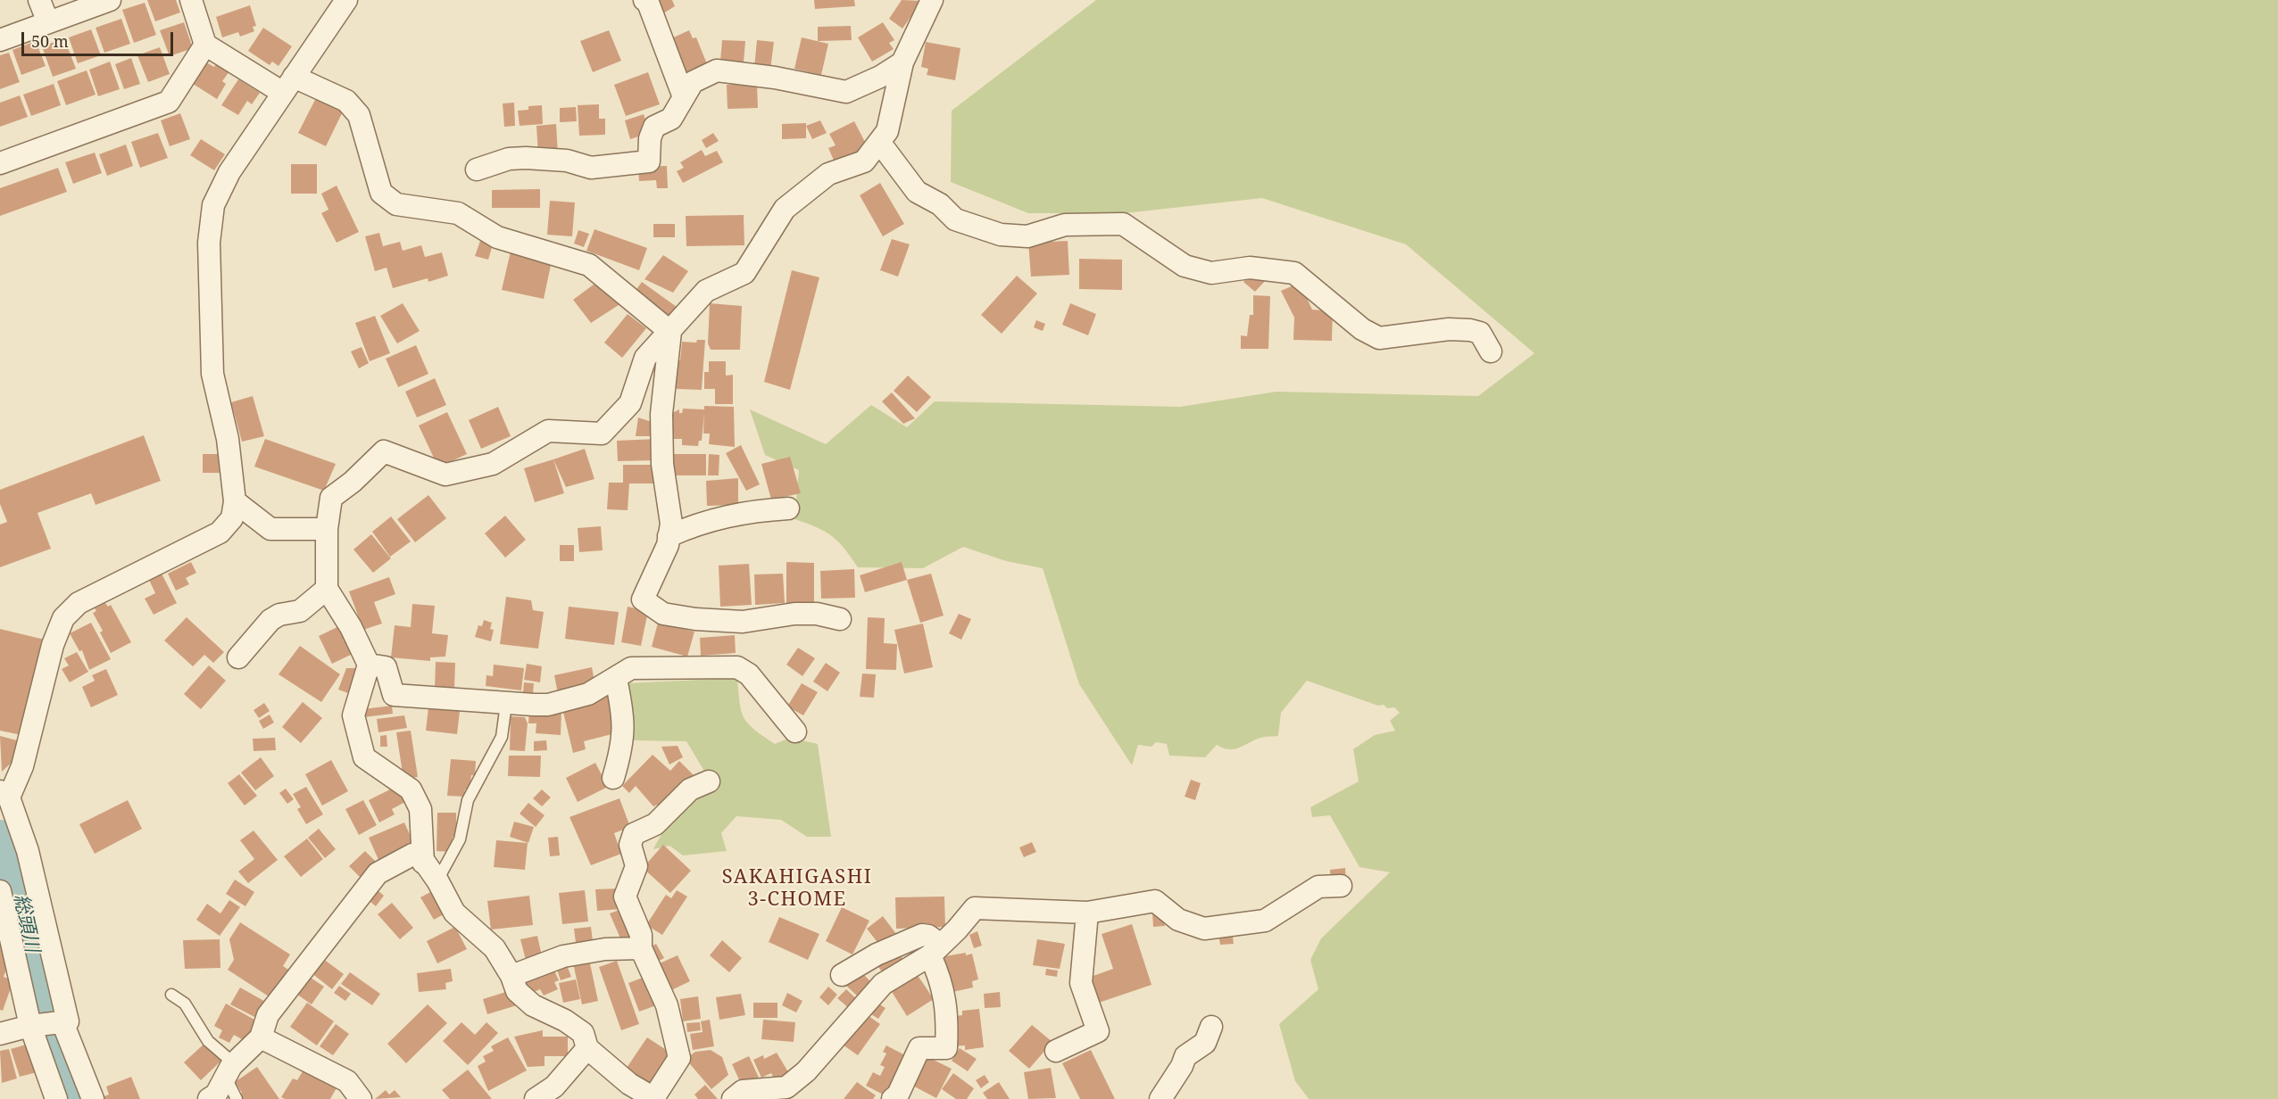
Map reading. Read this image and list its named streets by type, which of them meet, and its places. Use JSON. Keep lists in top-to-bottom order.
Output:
{
  "districts": ["SAKAHIGASHI 3-CHOME"],
  "water": ["総頭川"],
  "scale_bar": "50 m"
}
